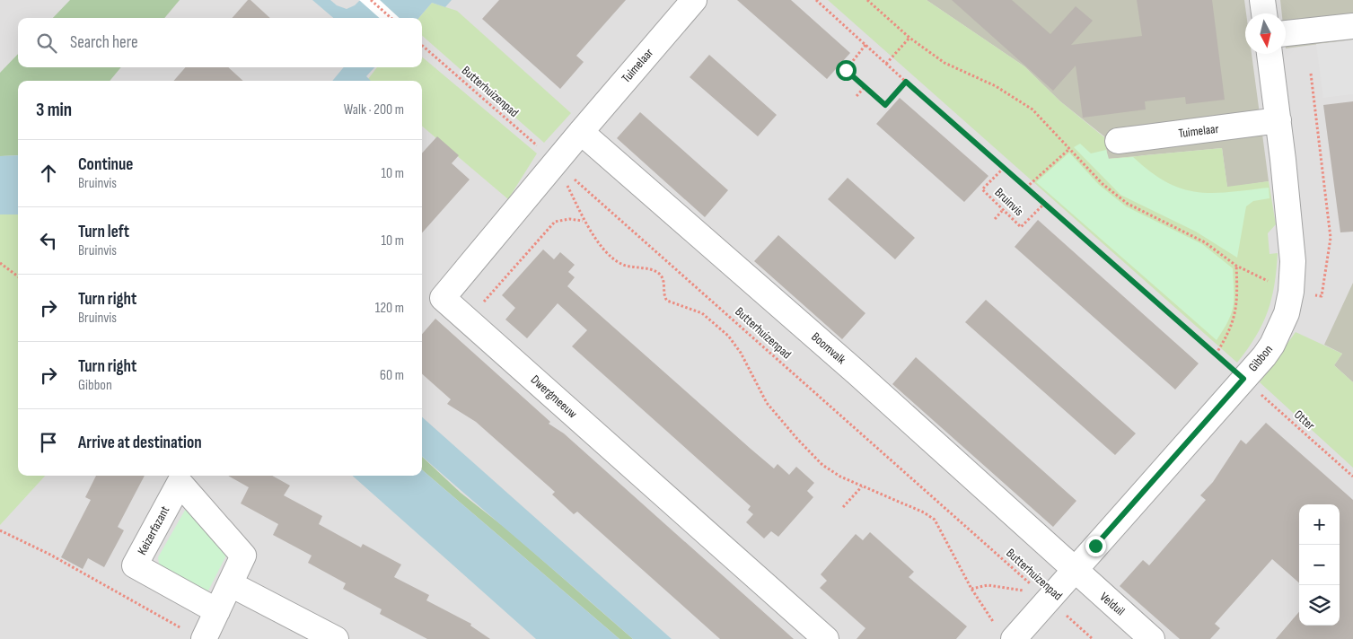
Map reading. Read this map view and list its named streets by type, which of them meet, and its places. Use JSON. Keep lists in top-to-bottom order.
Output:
{
  "streets": {
    "street": [
      "Tuimelaar",
      "Boomvalk",
      "Gibbon",
      "Dwergmeeuw",
      "Keizerfazant",
      "Velduil"
    ],
    "path": ["Butterhuizenpad", "Bruinvis", "Otter"]
  },
  "crossings": [
    ["Tuimelaar", "Boomvalk"],
    ["Tuimelaar", "Gibbon"],
    ["Tuimelaar", "Dwergmeeuw"],
    ["Butterhuizenpad", "Gibbon"],
    ["Butterhuizenpad", "Dwergmeeuw"],
    ["Bruinvis", "Gibbon"],
    ["Bruinvis", "Otter"],
    ["Boomvalk", "Gibbon"],
    ["Boomvalk", "Dwergmeeuw"],
    ["Boomvalk", "Velduil"],
    ["Gibbon", "Otter"],
    ["Gibbon", "Velduil"]
  ],
  "north": "bottom",
  "page": {
    "search": "Search here",
    "heading": ["3 min", "Walk · 200 m"],
    "list": [
      ["Continue", "Bruinvis", "10 m"],
      ["Turn left", "Bruinvis", "10 m"],
      ["Turn right", "Bruinvis", "120 m"],
      ["Turn right", "Gibbon", "60 m"],
      "Arrive at destination"
    ],
    "map_buttons": ["+", "−"]
  }
}
